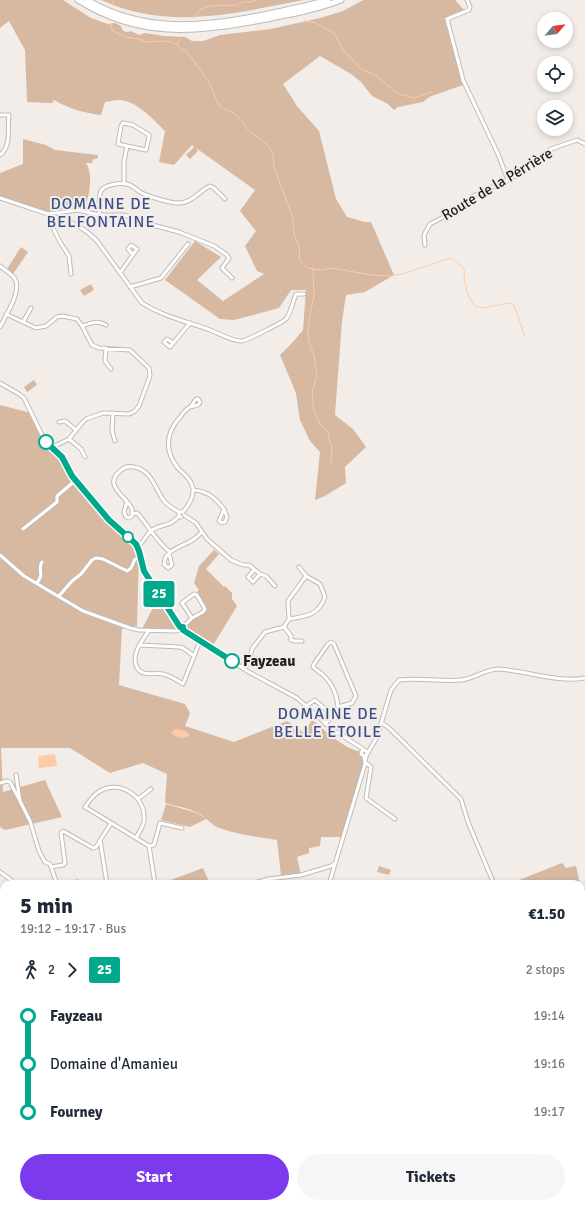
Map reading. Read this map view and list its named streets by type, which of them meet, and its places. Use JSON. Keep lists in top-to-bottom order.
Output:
{
  "streets": {
    "street": ["Route de la Pérrière"]
  },
  "districts": ["DOMAINE DE BELFONTAINE", "DOMAINE DE BELLE ETOILE"],
  "places": ["Fayzeau"],
  "lines": ["bus line 25"],
  "north": "top right",
  "page": {
    "on_map": "25",
    "heading": ["5 min", "19:12 – 19:17 · Bus", "€1.50"],
    "legs": ["2", "25", "2 stops"],
    "list": [
      {
        "name": "Fayzeau",
        "value": "19:14"
      },
      {
        "name": "Domaine d'Amanieu",
        "value": "19:16"
      },
      {
        "name": "Fourney",
        "value": "19:17"
      }
    ],
    "buttons": ["Start", "Tickets"]
  }
}
